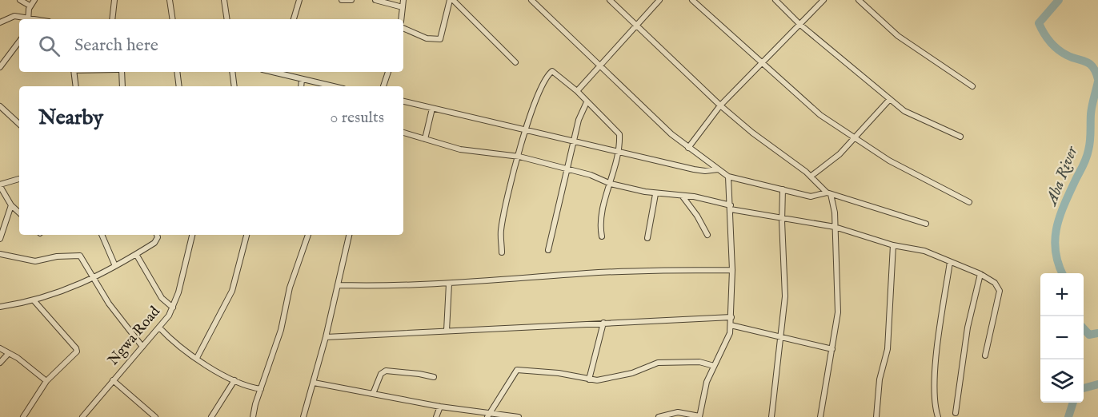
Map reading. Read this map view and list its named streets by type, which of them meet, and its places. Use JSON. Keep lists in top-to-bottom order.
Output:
{
  "streets": {
    "street": ["Ngwa Road"]
  },
  "water": ["Aba River"],
  "page": {
    "search": "Search here",
    "heading": ["Nearby", "0 results"],
    "map_buttons": ["+", "−"]
  }
}
